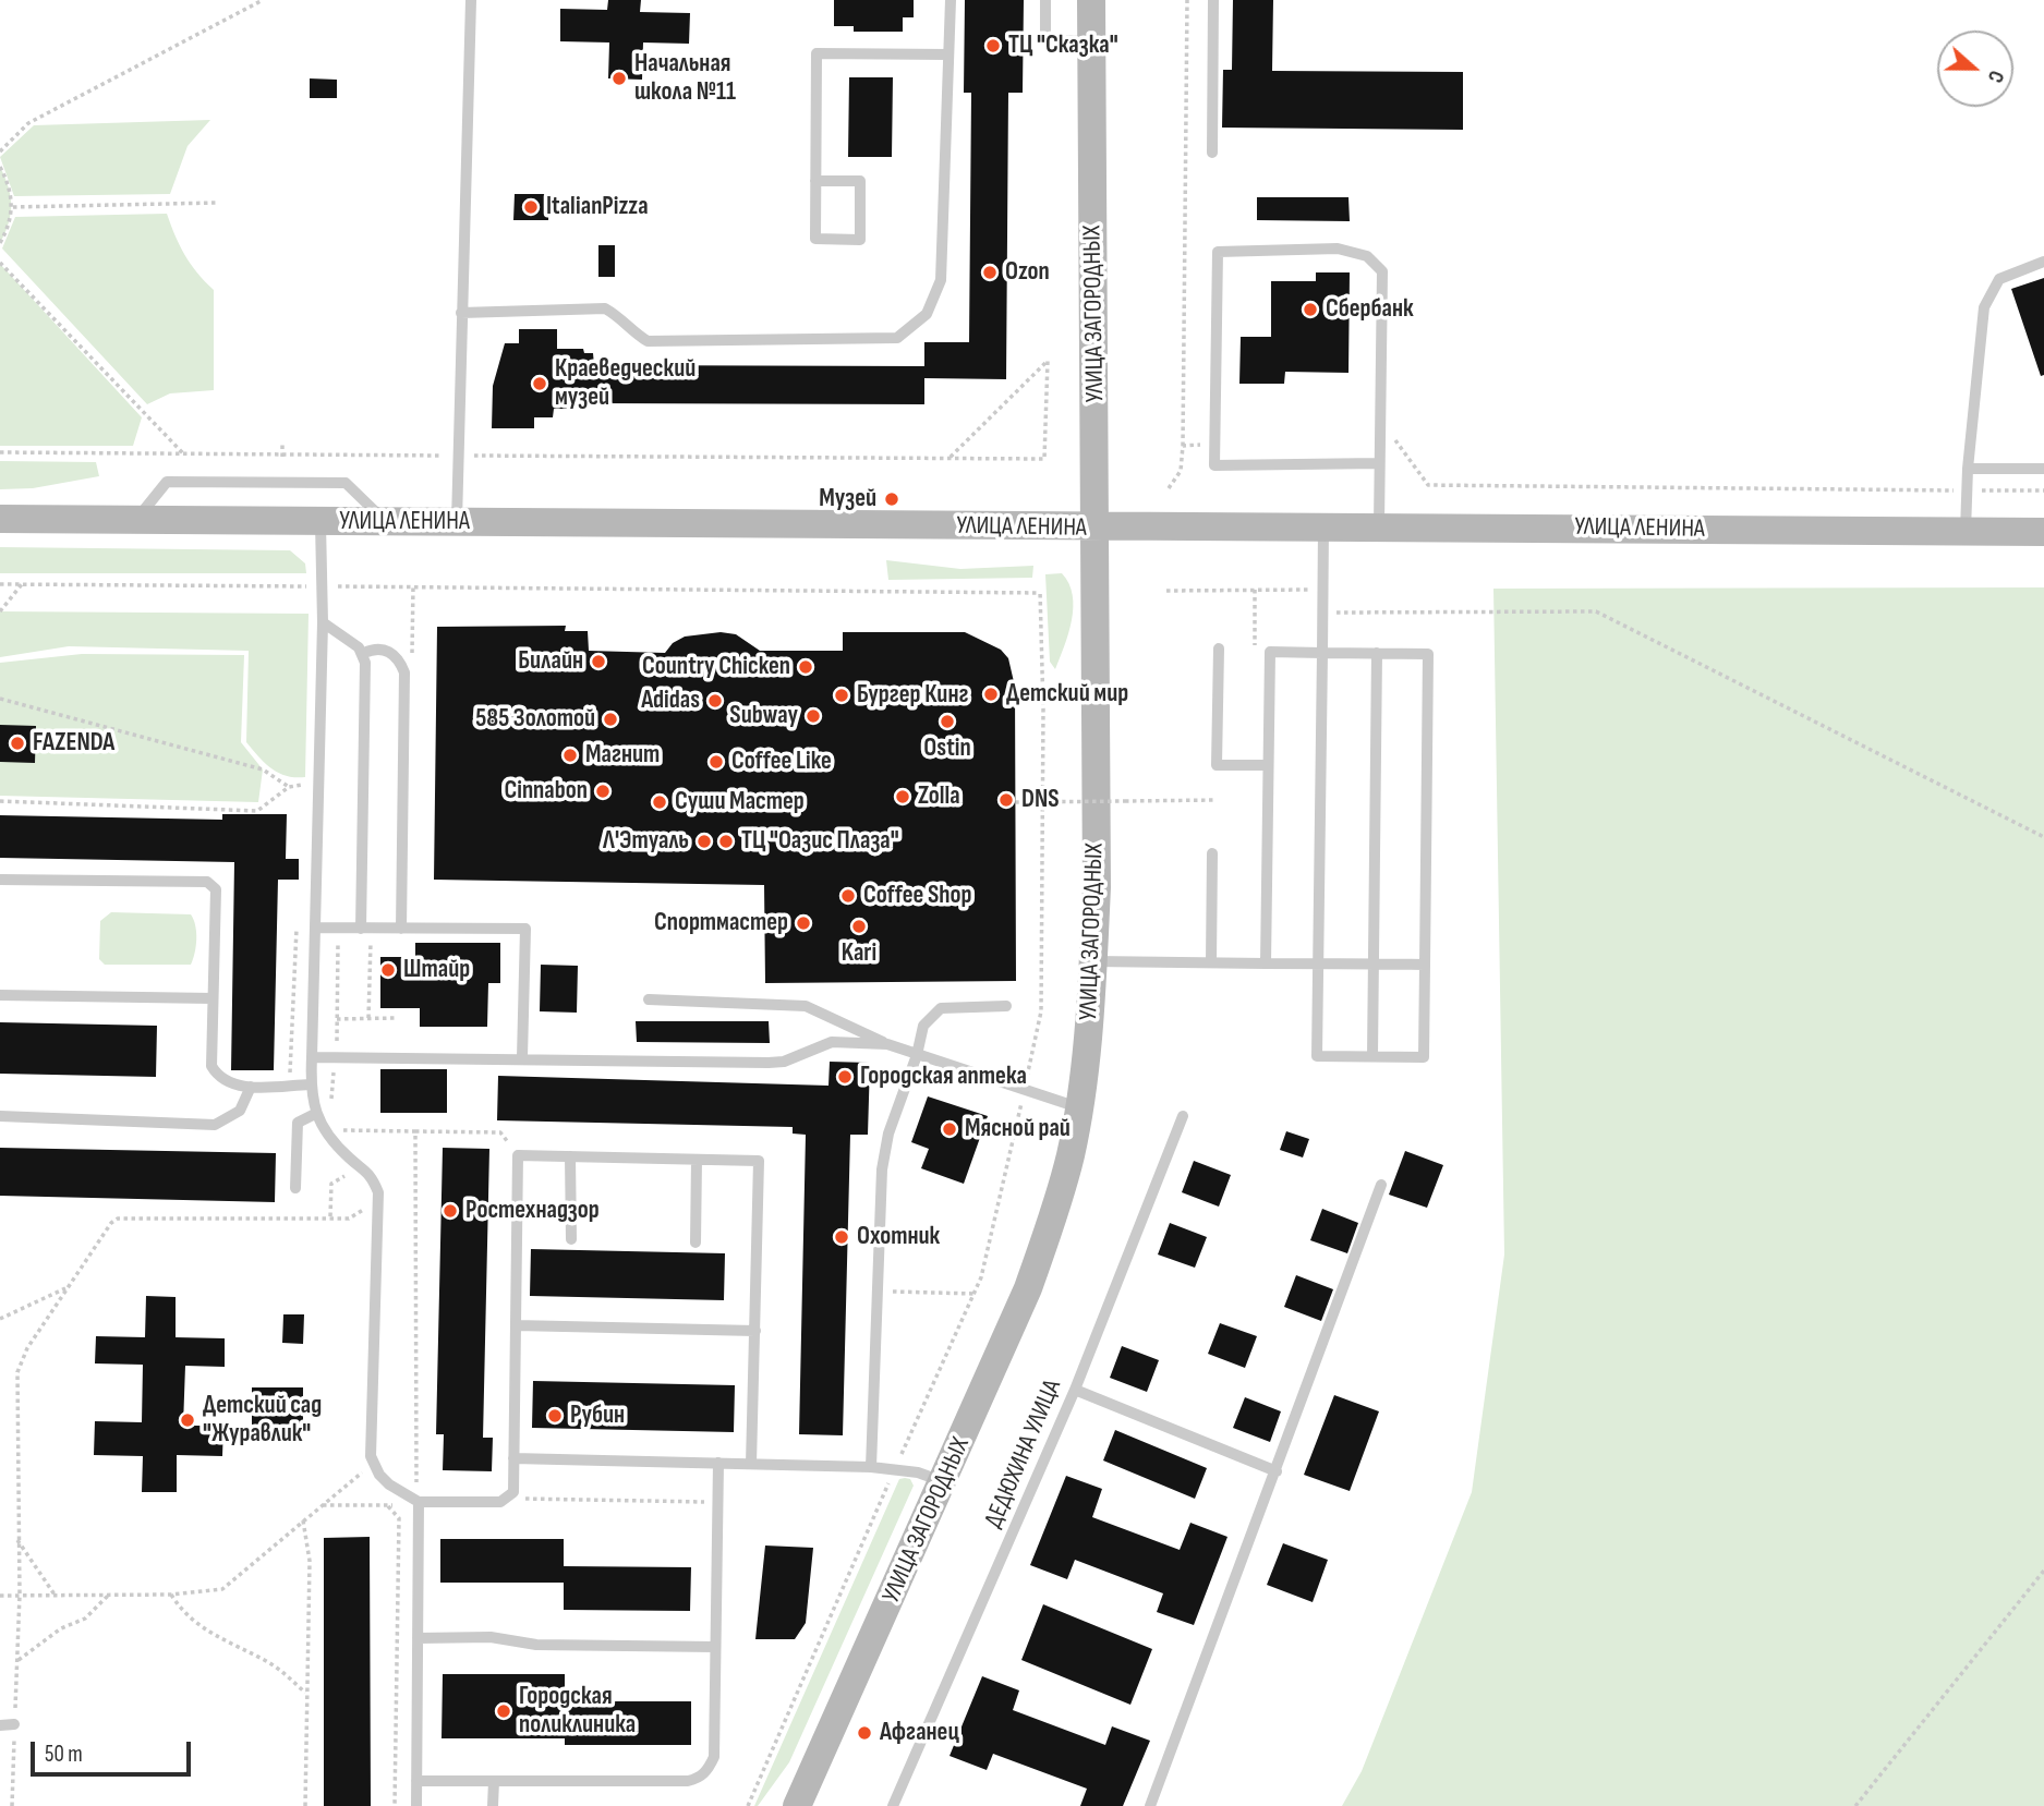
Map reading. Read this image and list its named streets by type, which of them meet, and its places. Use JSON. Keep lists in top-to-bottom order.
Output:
{
  "streets": {
    "main road": ["УЛИЦА ЗАГОРОДНЫХ", "УЛИЦА ЛЕНИНА"],
    "lane": ["ДЕДЮХИНА УЛИЦА"]
  },
  "crossings": [
    ["УЛИЦА ЗАГОРОДНЫХ", "УЛИЦА ЛЕНИНА"]
  ],
  "places": [
    "ТЦ \"Сказка\"",
    "Начальная школа №11",
    "ItalianPizza",
    "Ozon",
    "Сбербанк",
    "Краеведческий музей",
    "Музей",
    "Билайн",
    "Country Chicken",
    "Детский мир",
    "Бургер Кинг",
    "Adidas",
    "Subway",
    "585 Золотой",
    "Ostin",
    "FAZENDA",
    "Магнит",
    "Coffee Like",
    "Cinnabon",
    "Zolla",
    "DNS",
    "Суши Мастер",
    "Л'Этуаль",
    "ТЦ \"Оазис Плаза\"",
    "Coffee Shop",
    "Спортмастер",
    "Kari",
    "Штайр",
    "Городская аптека",
    "Мясной рай",
    "Ростехнадзор",
    "Охотник",
    "Рубин",
    "Детский сад \"Журавлик\"",
    "Городская поликлиника",
    "Афганец"
  ],
  "scale_bar": "50 m",
  "north": "right"
}
